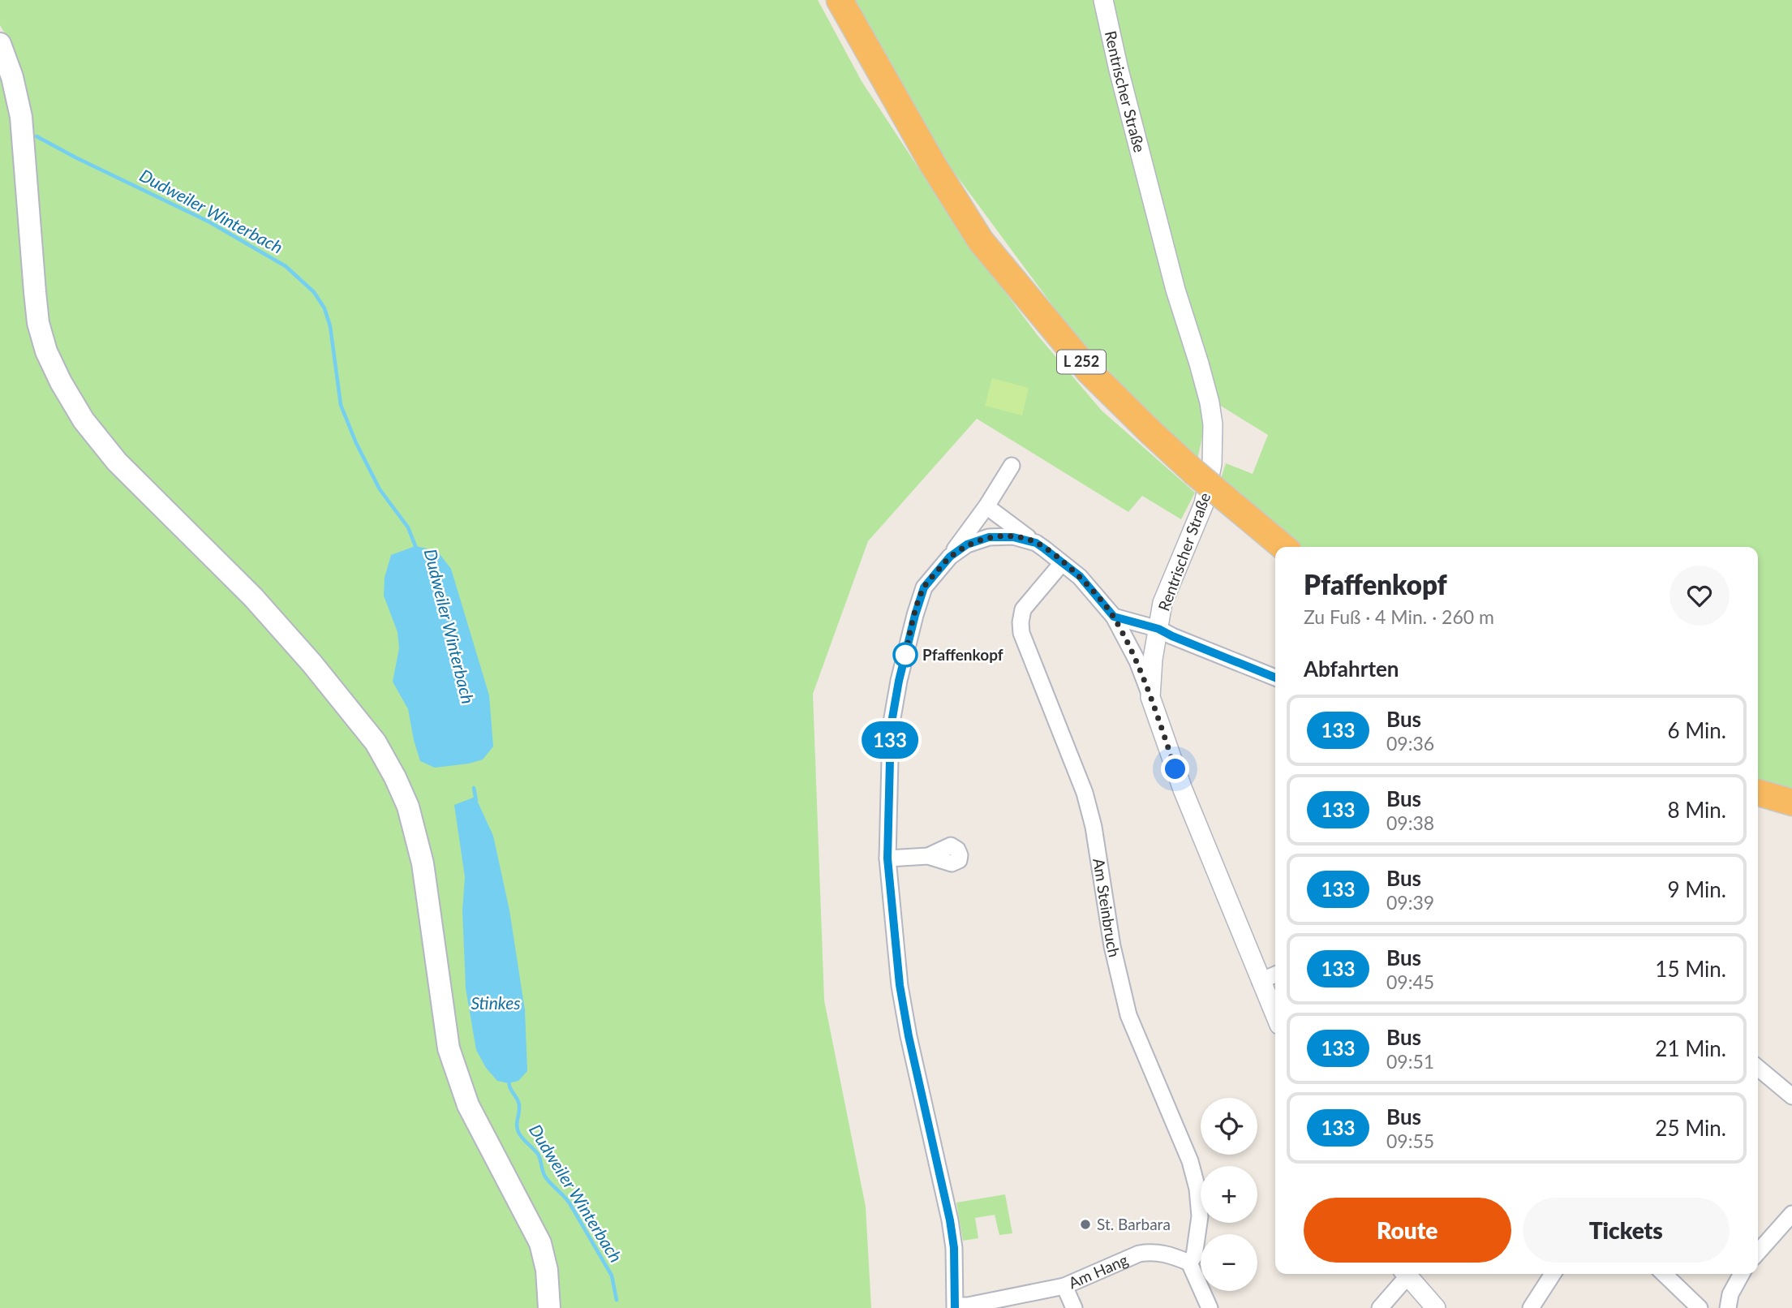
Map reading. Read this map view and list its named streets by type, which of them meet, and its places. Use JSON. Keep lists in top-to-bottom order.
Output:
{
  "streets": {
    "highway": ["L 252"],
    "street": ["Rentrischer Straße", "Am Steinbruch", "Am Hang"]
  },
  "crossings": [
    ["Am Steinbruch", "Am Hang"]
  ],
  "water": ["Dudweiler Winterbach", "Stinkes"],
  "places": ["Pfaffenkopf", "St. Barbara"],
  "lines": ["bus line 133"],
  "page": {
    "on_map": "133",
    "heading": [
      ["Pfaffenkopf", "Zu Fuß · 4 Min. · 260 m"],
      "Abfahrten"
    ],
    "list": [
      {
        "mark": "133",
        "name": "Bus",
        "note": "09:36",
        "value": "6 Min."
      },
      {
        "mark": "133",
        "name": "Bus",
        "note": "09:38",
        "value": "8 Min."
      },
      {
        "mark": "133",
        "name": "Bus",
        "note": "09:39",
        "value": "9 Min."
      },
      {
        "mark": "133",
        "name": "Bus",
        "note": "09:45",
        "value": "15 Min."
      },
      {
        "mark": "133",
        "name": "Bus",
        "note": "09:51",
        "value": "21 Min."
      },
      {
        "mark": "133",
        "name": "Bus",
        "note": "09:55",
        "value": "25 Min."
      }
    ],
    "map_buttons": ["+", "−"],
    "buttons": ["Route", "Tickets"]
  }
}
